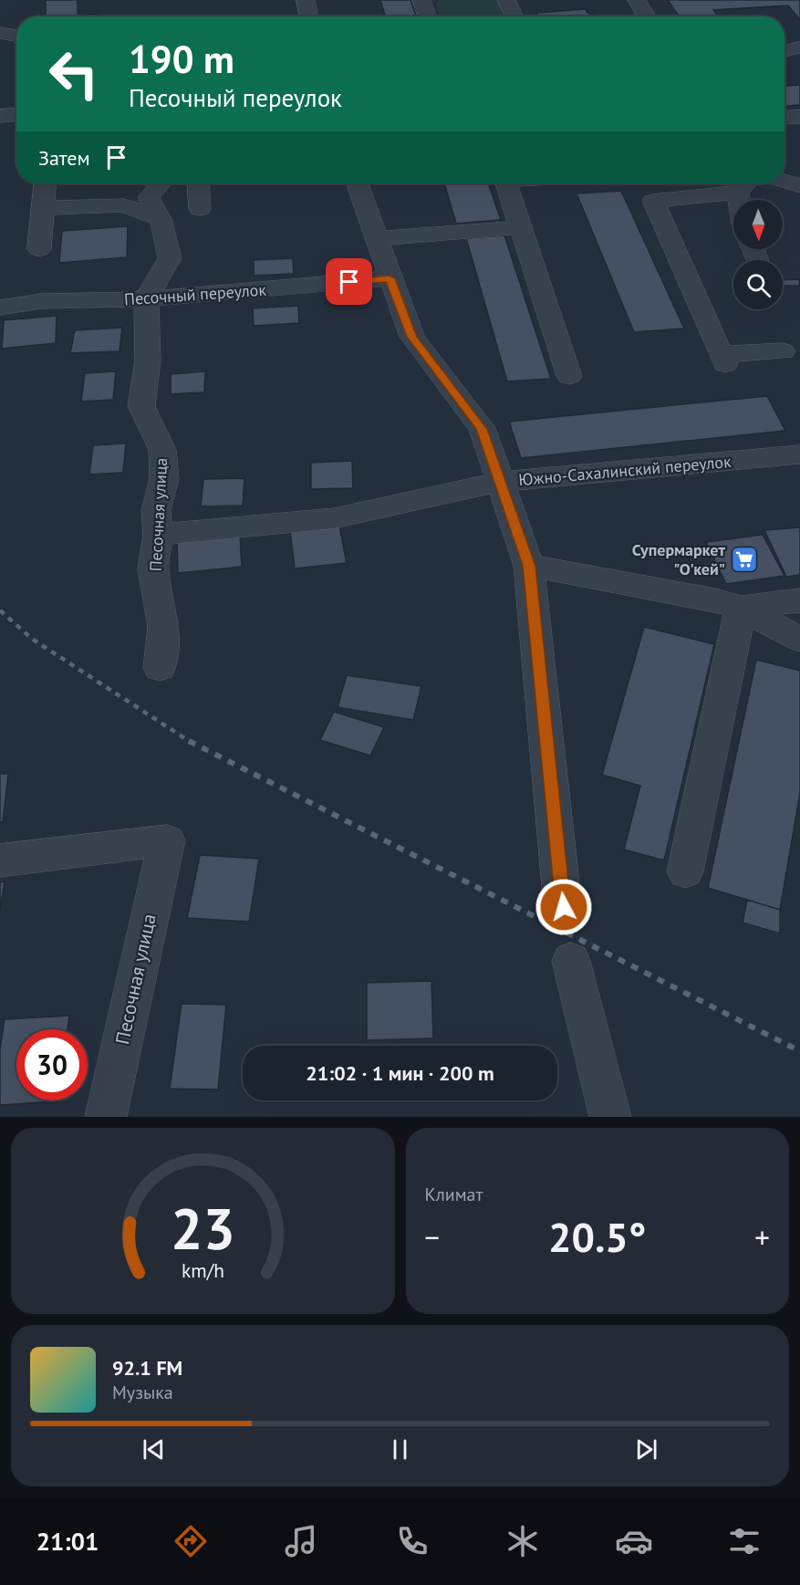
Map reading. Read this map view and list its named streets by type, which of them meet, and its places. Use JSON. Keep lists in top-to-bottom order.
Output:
{
  "streets": {
    "street": ["Песочный переулок", "Южно-Сахалинский переулок", "Песочная улица"]
  },
  "crossings": [
    ["Песочный переулок", "Песочная улица"],
    ["Южно-Сахалинский переулок", "Песочная улица"]
  ],
  "places": {
    "supermarket": ["Супермаркет \"О'кей\""]
  },
  "north": "bottom",
  "page": {
    "turn": ["190 m", "Песочный переулок"],
    "then": "Затем",
    "limit": "30",
    "trip": "21:02 · 1 мин · 200 m",
    "tile": "Климат",
    "heat": ["−", "20.5°", "+"],
    "song": ["92.1 FM", "Музыка"],
    "tabs": "21:01",
    "gauge": ["23", "km/h"]
  }
}
